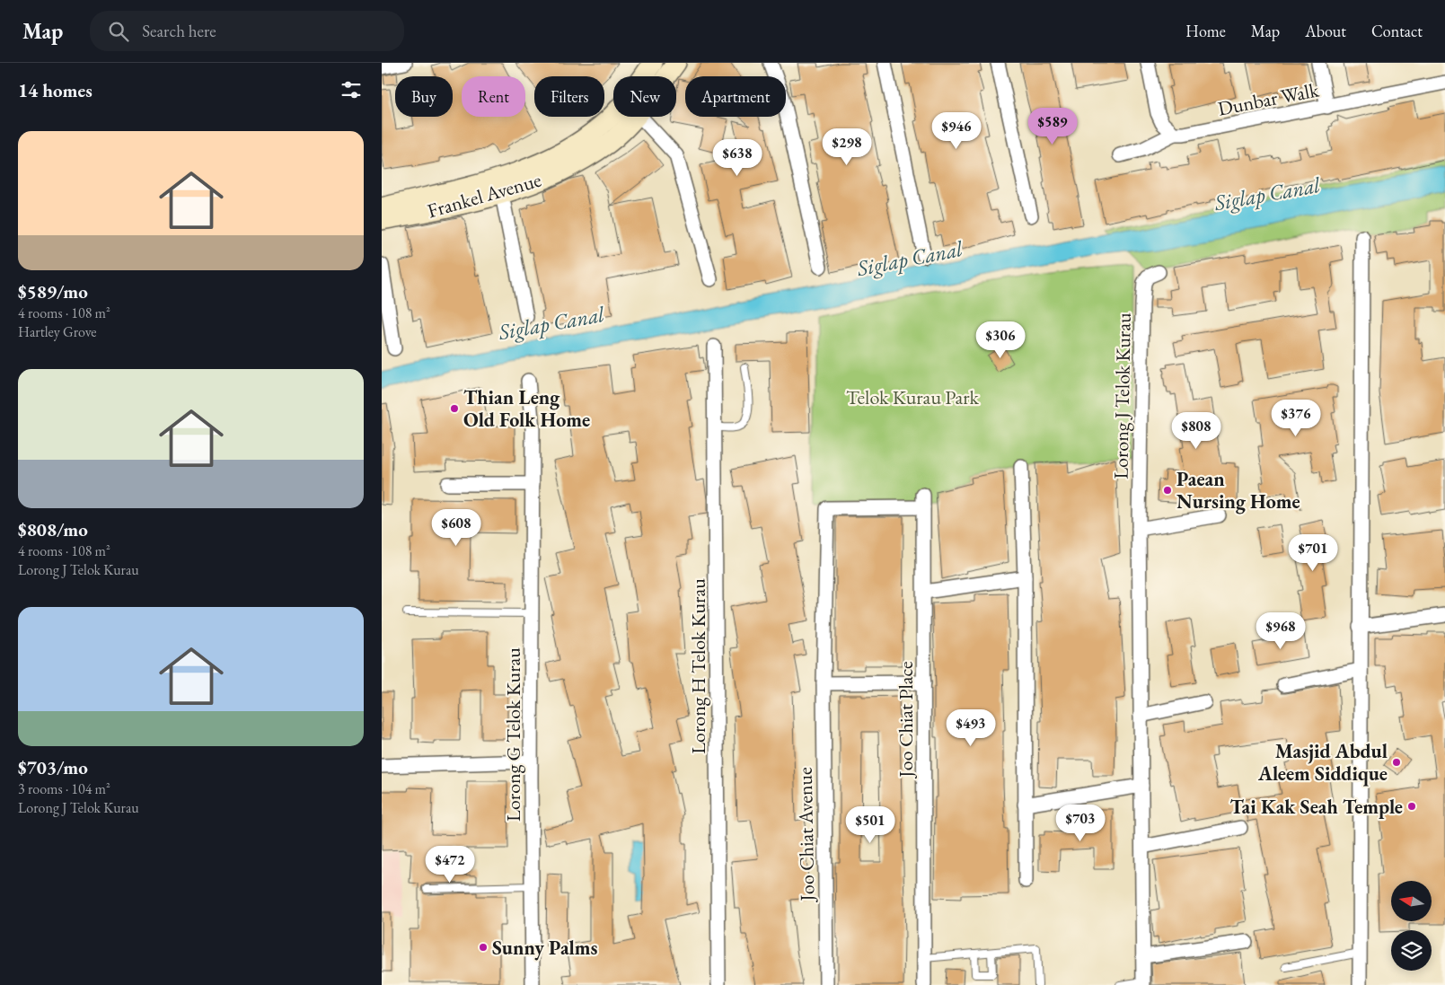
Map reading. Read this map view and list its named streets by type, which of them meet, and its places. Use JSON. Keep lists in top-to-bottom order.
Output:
{
  "streets": {
    "street": [
      "Dunbar Walk",
      "Frankel Avenue",
      "Lorong J Telok Kurau",
      "Lorong H Telok Kurau",
      "Joo Chiat Place",
      "Lorong G Telok Kurau",
      "Joo Chiat Avenue"
    ]
  },
  "crossings": [
    ["Joo Chiat Place", "Joo Chiat Avenue"]
  ],
  "water": ["Siglap Canal"],
  "parks": ["Telok Kurau Park"],
  "places": [
    "Thian Leng Old Folk Home",
    "Paean Nursing Home",
    "Masjid Abdul Aleem Siddique",
    "Tai Kak Seah Temple",
    "Sunny Palms"
  ],
  "north": "left",
  "page": {
    "header": "Map",
    "search": "Search here",
    "nav": [
      "Home",
      "Map",
      "About",
      "Contact"
    ],
    "heading": "14 homes",
    "chip": [
      "Buy",
      "Rent",
      "Filters",
      "New",
      "Apartment"
    ],
    "price": [
      "$589",
      "$946",
      "$298",
      "$638",
      "$306",
      "$376",
      "$808",
      "$608",
      "$701",
      "$968",
      "$493",
      "$703",
      "$501",
      "$472"
    ],
    "list": [
      {
        "name": "$589/mo",
        "note": "4 rooms · 108 m² · Hartley Grove"
      },
      {
        "name": "$808/mo",
        "note": "4 rooms · 108 m² · Lorong J Telok Kurau"
      },
      {
        "name": "$703/mo",
        "note": "3 rooms · 104 m² · Lorong J Telok Kurau"
      }
    ]
  }
}
